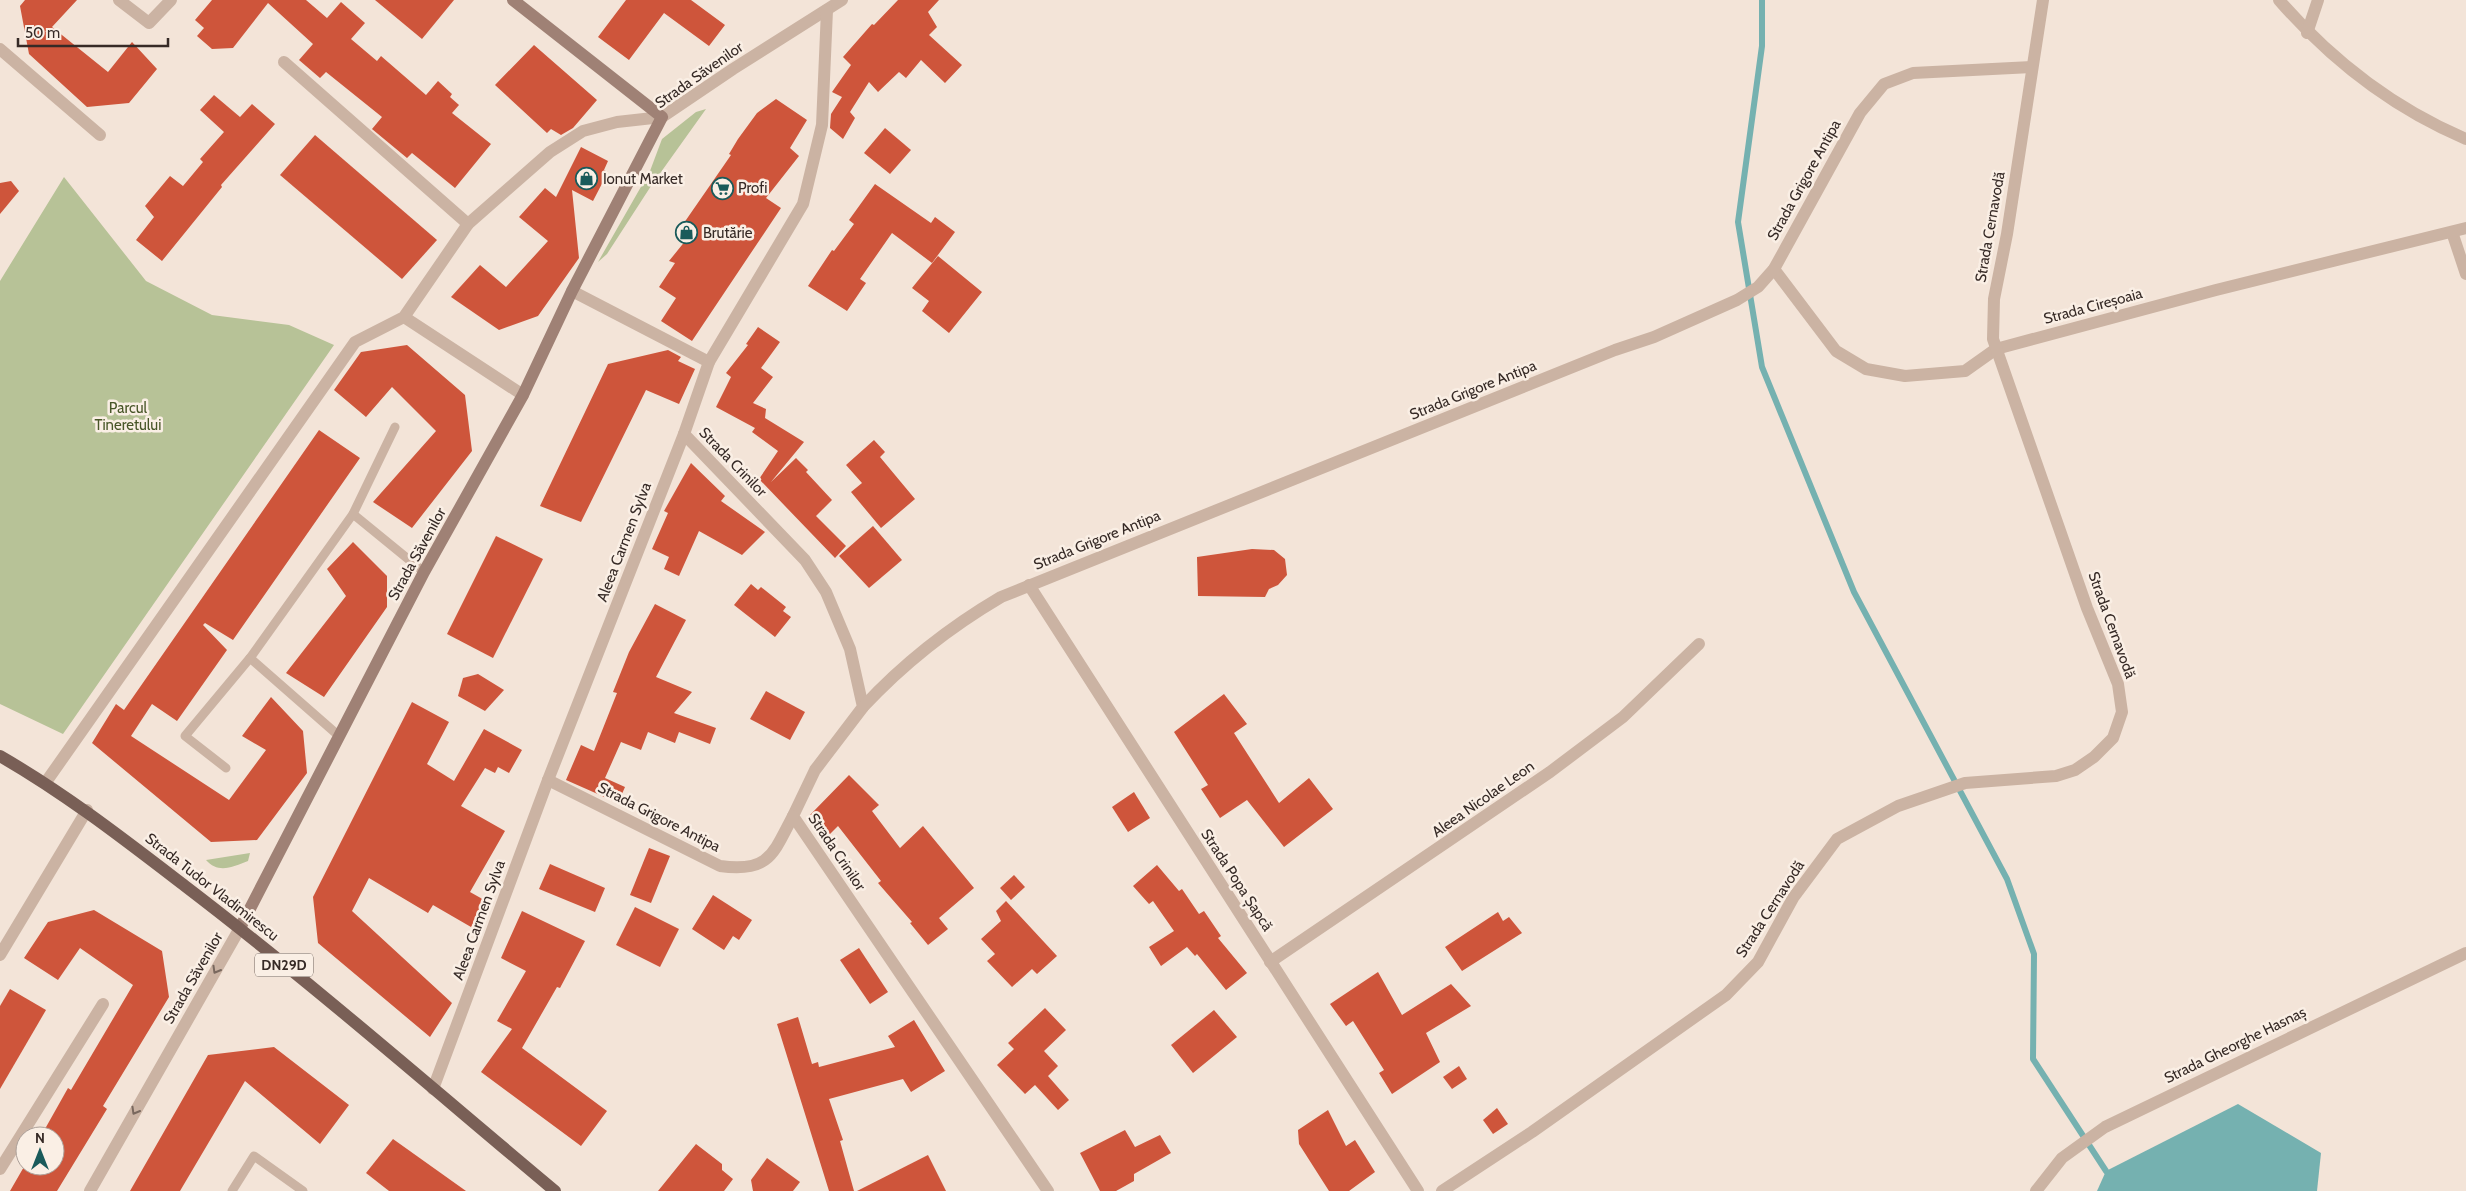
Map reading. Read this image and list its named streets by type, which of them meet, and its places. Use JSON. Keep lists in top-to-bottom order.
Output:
{
  "streets": {
    "main road": ["Strada Tudor Vladimirescu", "DN29D"],
    "street": [
      "Strada Săvenilor",
      "Strada Grigore Antipa",
      "Strada Cernavodă",
      "Strada Cireșoaia",
      "Strada Crinilor",
      "Aleea Carmen Sylva",
      "Aleea Nicolae Leon",
      "Strada Popa Șapcă",
      "Strada Gheorghe Hasnaș"
    ]
  },
  "crossings": [
    ["Strada Săvenilor", "Aleea Carmen Sylva"],
    ["Strada Săvenilor", "Strada Tudor Vladimirescu"],
    ["Strada Grigore Antipa", "Strada Cernavodă"],
    ["Strada Grigore Antipa", "Strada Cireșoaia"],
    ["Strada Grigore Antipa", "Strada Crinilor"],
    ["Strada Grigore Antipa", "Aleea Carmen Sylva"],
    ["Strada Grigore Antipa", "Strada Popa Șapcă"],
    ["Strada Cernavodă", "Strada Cireșoaia"],
    ["Strada Crinilor", "Aleea Carmen Sylva"],
    ["Aleea Carmen Sylva", "Strada Tudor Vladimirescu"],
    ["Aleea Nicolae Leon", "Strada Popa Șapcă"]
  ],
  "parks": ["Parcul Tineretului"],
  "places": {
    "shop": ["Ionut Market", "Brutărie"],
    "supermarket": ["Profi"]
  },
  "scale_bar": "50 m",
  "north": "top"
}
